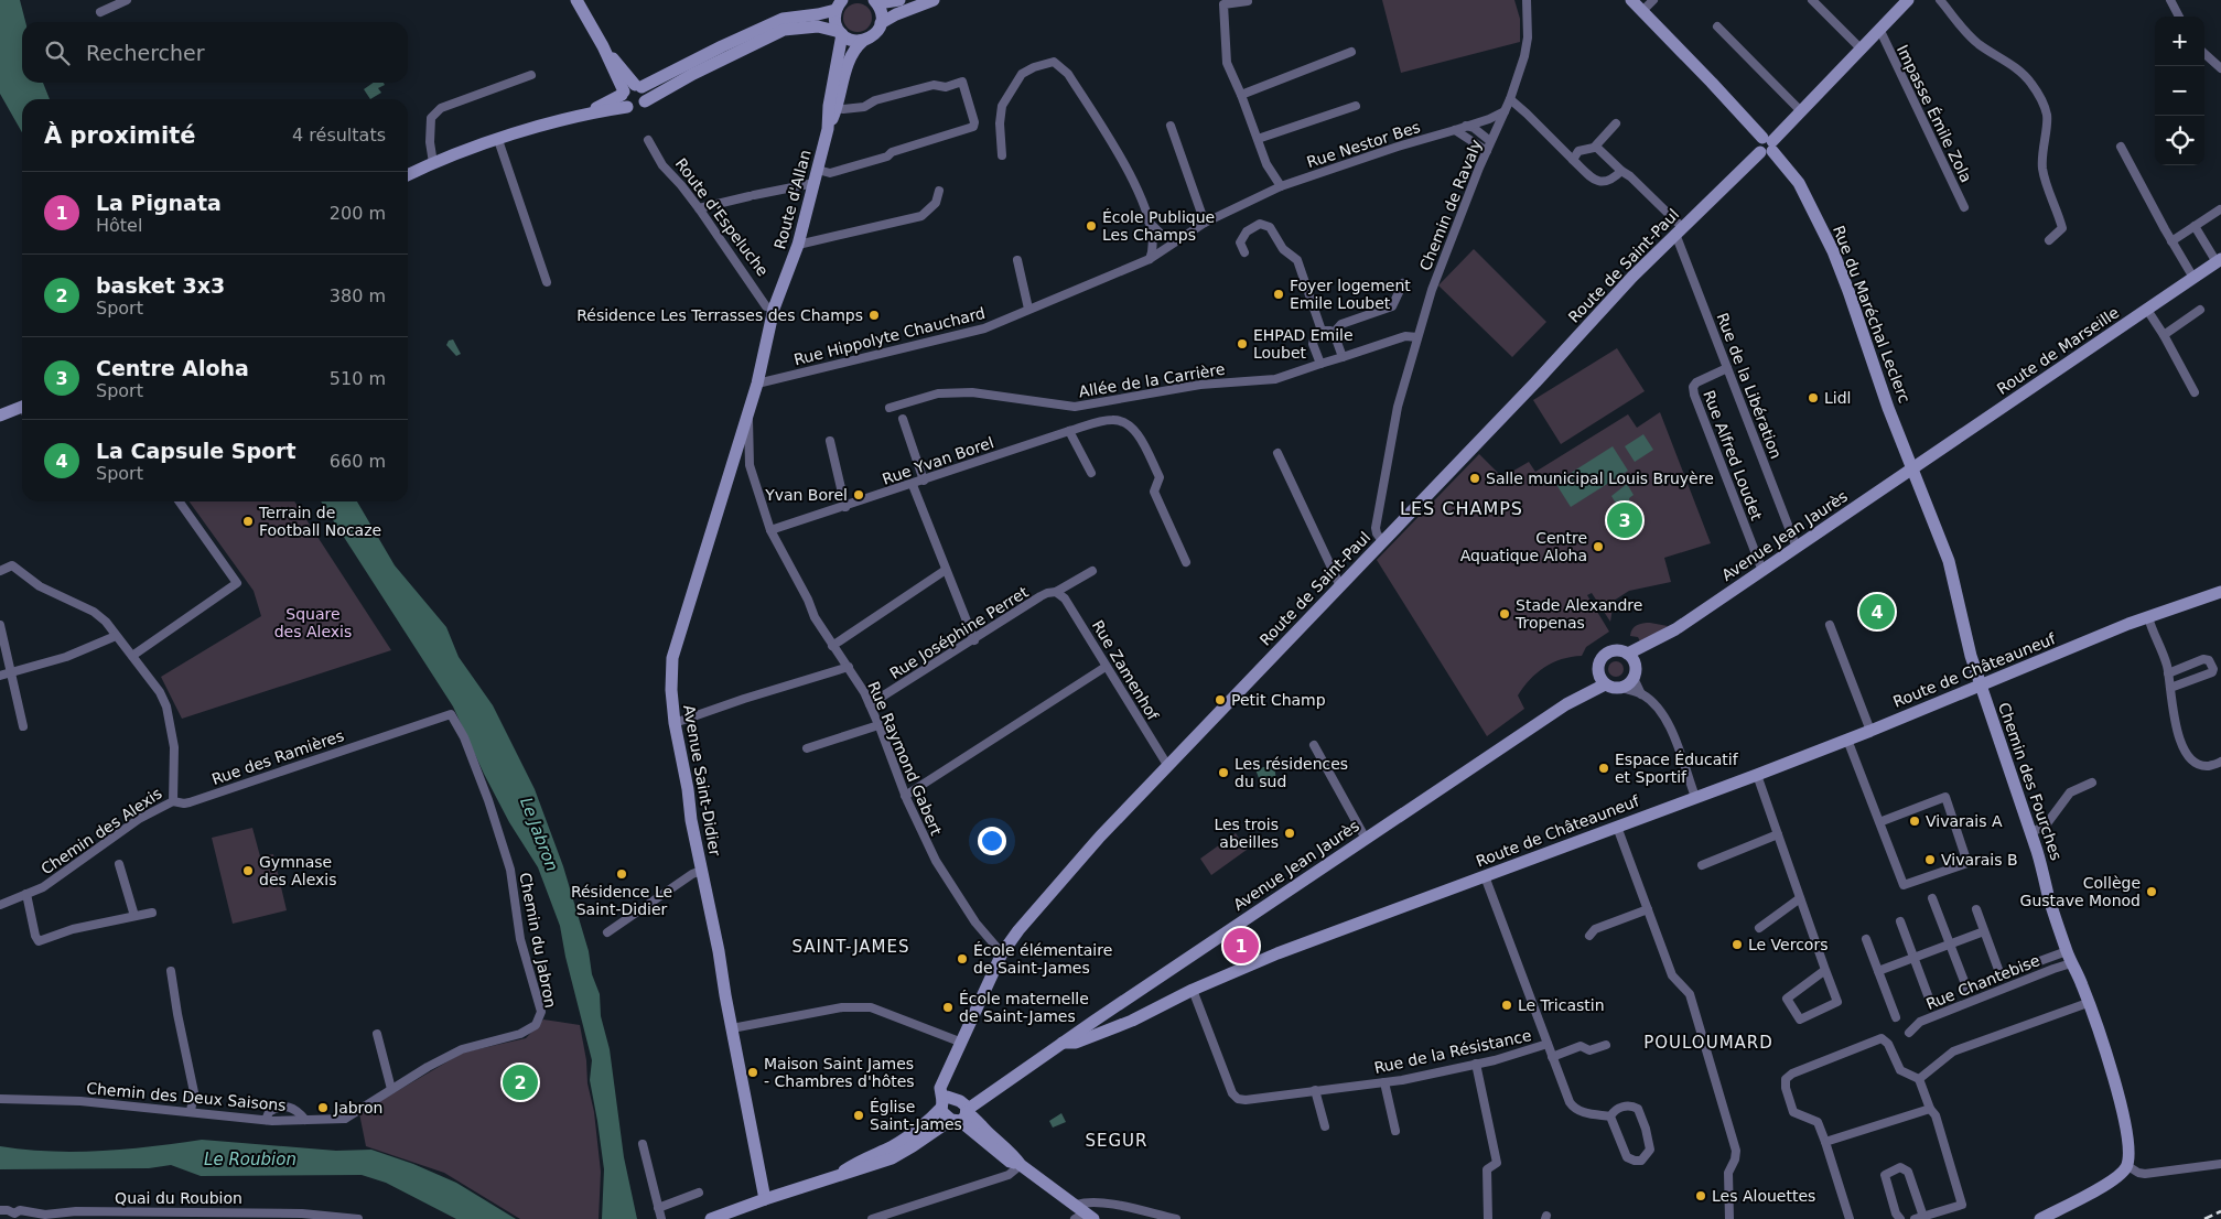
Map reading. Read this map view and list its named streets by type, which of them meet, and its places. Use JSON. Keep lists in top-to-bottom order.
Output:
{
  "streets": {
    "main road": [
      "Route d'Allan",
      "Route de Saint-Paul",
      "Rue du Maréchal Leclerc",
      "Route de Marseille",
      "Avenue Jean Jaurès",
      "Route de Châteauneuf",
      "Avenue Saint-Didier",
      "Chemin des Fourches"
    ],
    "street": [
      "Impasse Émile Zola",
      "Rue Nestor Bes",
      "Chemin de Ravaly",
      "Route d'Espeluche",
      "Rue Hippolyte Chauchard",
      "Allée de la Carrière",
      "Rue de la Libération",
      "Rue Alfred Loudet",
      "Rue Yvan Borel",
      "Rue Joséphine Perret",
      "Rue Zamenhof",
      "Rue des Ramières",
      "Rue Raymond Gabert",
      "Chemin des Alexis",
      "Chemin du Jabron",
      "Rue Chantebise",
      "Rue de la Résistance",
      "Chemin des Deux Saisons",
      "Quai du Roubion"
    ]
  },
  "crossings": [
    ["Impasse Émile Zola", "Route de Saint-Paul"],
    ["Rue Nestor Bes", "Chemin de Ravaly"],
    ["Rue Nestor Bes", "Rue Hippolyte Chauchard"],
    ["Route d'Allan", "Route d'Espeluche"],
    ["Route d'Allan", "Avenue Saint-Didier"],
    ["Chemin de Ravaly", "Route de Saint-Paul"],
    ["Chemin de Ravaly", "Allée de la Carrière"],
    ["Route d'Espeluche", "Avenue Saint-Didier"],
    ["Route de Saint-Paul", "Rue du Maréchal Leclerc"],
    ["Route de Saint-Paul", "Rue de la Libération"],
    ["Route de Saint-Paul", "Avenue Jean Jaurès"],
    ["Route de Saint-Paul", "Rue Zamenhof"],
    ["Route de Saint-Paul", "Rue Raymond Gabert"],
    ["Rue du Maréchal Leclerc", "Route de Marseille"],
    ["Rue du Maréchal Leclerc", "Avenue Jean Jaurès"],
    ["Rue du Maréchal Leclerc", "Chemin des Fourches"],
    ["Rue Hippolyte Chauchard", "Avenue Saint-Didier"],
    ["Route de Marseille", "Avenue Jean Jaurès"],
    ["Route de Marseille", "Chemin des Fourches"],
    ["Rue de la Libération", "Rue Alfred Loudet"],
    ["Rue de la Libération", "Avenue Jean Jaurès"],
    ["Rue Alfred Loudet", "Avenue Jean Jaurès"],
    ["Rue Yvan Borel", "Rue Raymond Gabert"],
    ["Avenue Jean Jaurès", "Route de Châteauneuf"],
    ["Avenue Jean Jaurès", "Avenue Saint-Didier"],
    ["Avenue Jean Jaurès", "Chemin des Fourches"],
    ["Rue Joséphine Perret", "Rue Zamenhof"],
    ["Rue Joséphine Perret", "Rue Raymond Gabert"],
    ["Route de Châteauneuf", "Chemin des Fourches"],
    ["Route de Châteauneuf", "Rue de la Résistance"],
    ["Rue des Ramières", "Chemin des Alexis"],
    ["Rue des Ramières", "Chemin du Jabron"],
    ["Rue Raymond Gabert", "Avenue Saint-Didier"],
    ["Chemin des Fourches", "Rue Chantebise"],
    ["Chemin du Jabron", "Chemin des Deux Saisons"]
  ],
  "districts": [
    "LES CHAMPS",
    "SAINT-JAMES",
    "POULOUMARD",
    "SEGUR"
  ],
  "water": ["Le Jabron", "Le Roubion"],
  "parks": ["Square des Alexis"],
  "places": [
    "École Publique Les Champs",
    "Foyer logement Emile Loubet",
    "Résidence Les Terrasses des Champs",
    "EHPAD Emile Loubet",
    "Lidl",
    "Salle municipal Louis Bruyère",
    "Yvan Borel",
    "Terrain de Football Nocaze",
    "Centre Aquatique Aloha",
    "Stade Alexandre Tropenas",
    "Petit Champ",
    "Espace Éducatif et Sportif",
    "Les résidences du sud",
    "Vivarais A",
    "Les trois abeilles",
    "Vivarais B",
    "Gymnase des Alexis",
    "Résidence Le Saint-Didier",
    "Collège Gustave Monod",
    "Le Vercors",
    "École élémentaire de Saint-James",
    "Le Tricastin",
    "École maternelle de Saint-James",
    "Maison Saint James - Chambres d'hôtes",
    "Jabron",
    "Église Saint-James",
    "Les Alouettes"
  ],
  "page": {
    "map_buttons": ["+", "−"],
    "search": "Rechercher",
    "heading": ["À proximité", "4 résultats"],
    "list": [
      {
        "mark": "1",
        "name": "La Pignata",
        "note": "Hôtel",
        "value": "200 m"
      },
      {
        "mark": "2",
        "name": "basket 3x3",
        "note": "Sport",
        "value": "380 m"
      },
      {
        "mark": "3",
        "name": "Centre Aloha",
        "note": "Sport",
        "value": "510 m"
      },
      {
        "mark": "4",
        "name": "La Capsule Sport",
        "note": "Sport",
        "value": "660 m"
      }
    ],
    "pins": [
      "3",
      "4",
      "1",
      "2"
    ]
  }
}
